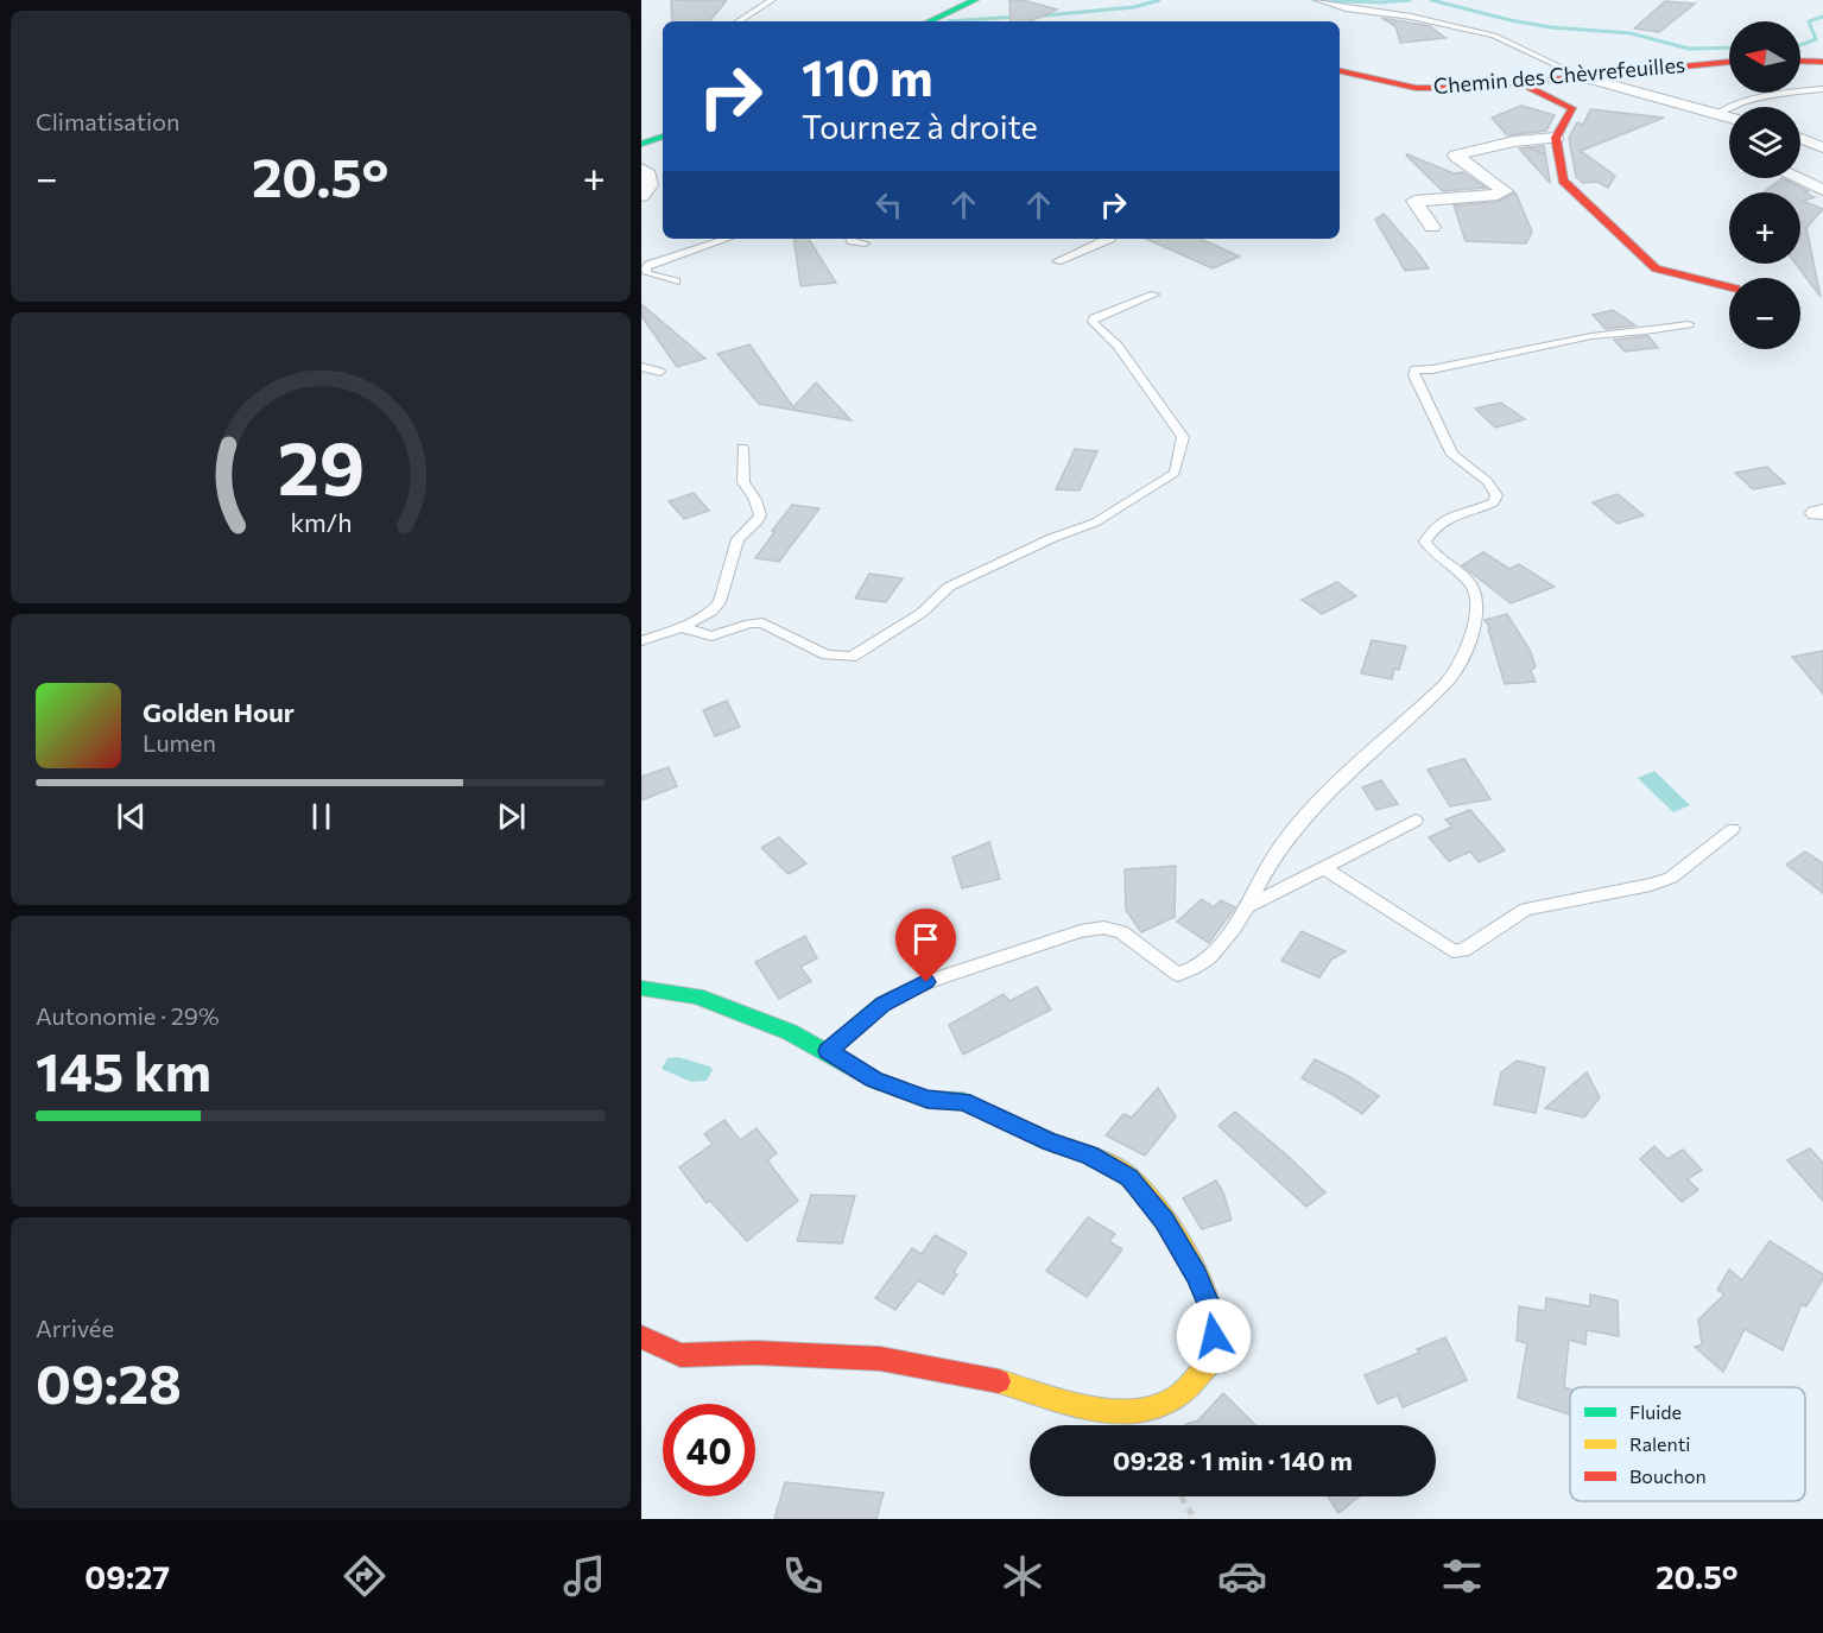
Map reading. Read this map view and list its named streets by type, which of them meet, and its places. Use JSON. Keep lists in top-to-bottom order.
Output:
{
  "streets": {
    "street": ["Chemin des Chèvrefeuilles"]
  },
  "legend": ["Fluide", "Ralenti", "Bouchon"],
  "north": "left",
  "page": {
    "tile": [
      "Climatisation",
      ["Autonomie · 29%", "145 km"],
      ["Arrivée", "09:28"]
    ],
    "map_buttons": ["+", "−"],
    "turn": ["110 m", "Tournez à droite"],
    "heat": ["−", "20.5°", "+"],
    "song": ["Golden Hour", "Lumen"],
    "limit": "40",
    "trip": "09:28 · 1 min · 140 m",
    "tabs": ["09:27", "20.5°"],
    "gauge": ["29", "km/h"]
  }
}
